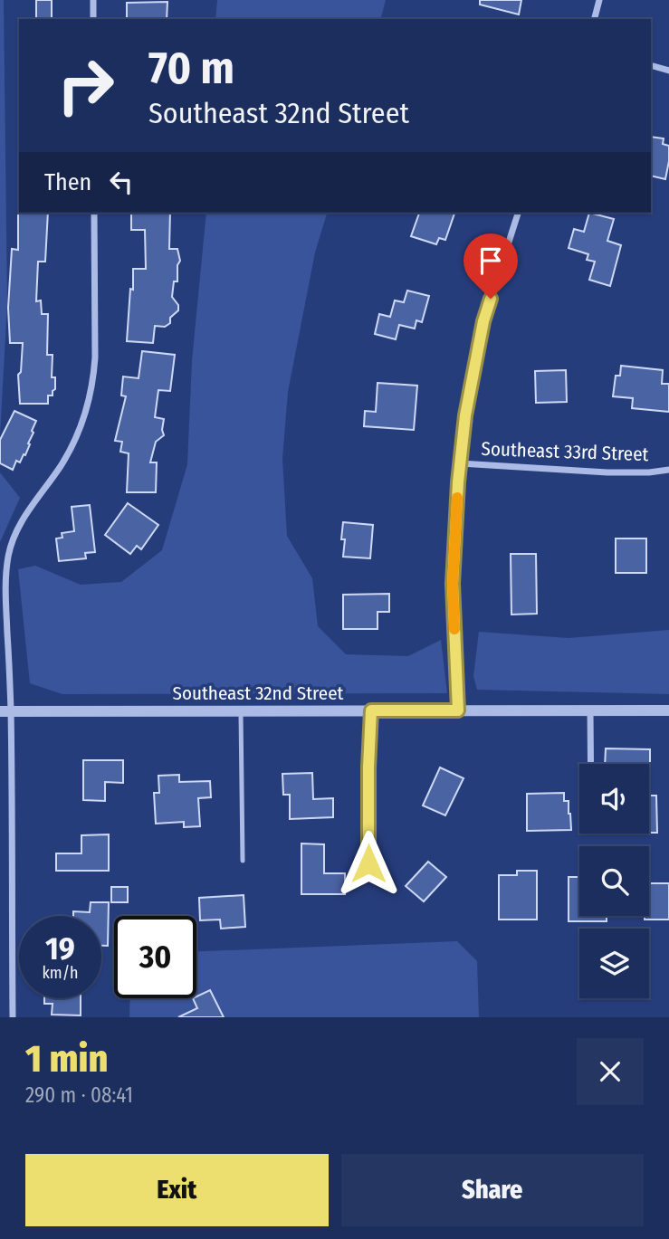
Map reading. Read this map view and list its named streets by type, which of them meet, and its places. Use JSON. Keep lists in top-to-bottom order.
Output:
{
  "streets": {
    "street": ["Southeast 33rd Street", "Southeast 32nd Street"]
  },
  "page": {
    "turn": ["70 m", "Southeast 32nd Street"],
    "then": "Then",
    "speed": "19 km/h",
    "limit": "30",
    "heading": ["1 min", "290 m · 08:41"],
    "buttons": ["Exit", "Share"]
  }
}
